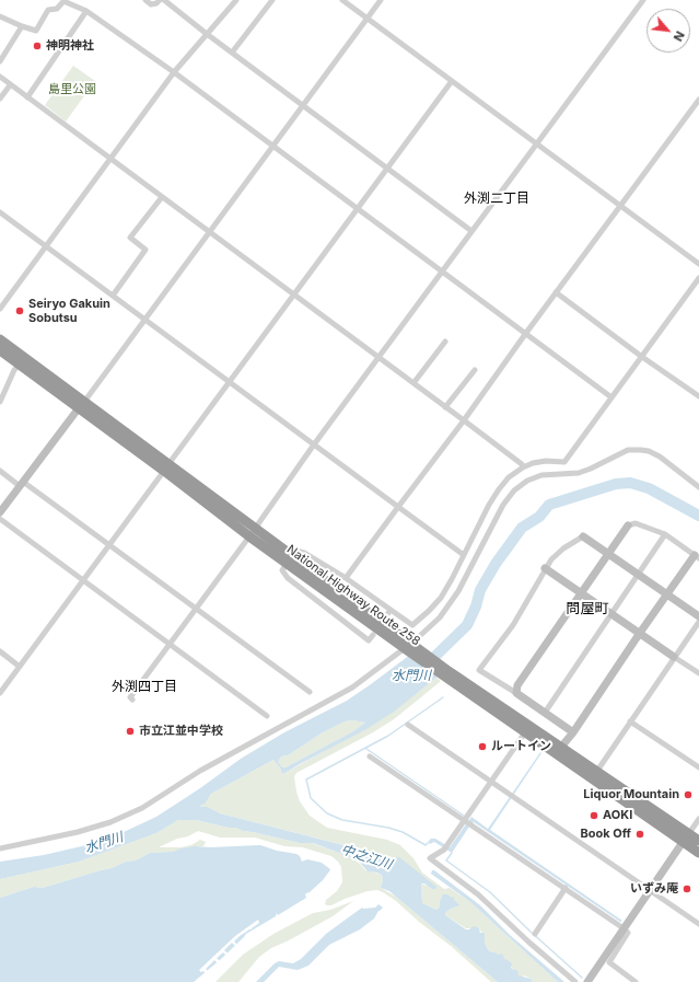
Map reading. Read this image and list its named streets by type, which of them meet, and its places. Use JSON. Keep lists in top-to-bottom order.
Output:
{
  "streets": {
    "highway": ["National Highway Route 258"]
  },
  "districts": ["外渕二丁目", "問屋町", "外渕四丁目"],
  "water": ["水門川", "中之江川"],
  "parks": ["島里公園"],
  "places": [
    "神明神社",
    "Seiryo Gakuin Sobutsu",
    "市立江並中学校",
    "ルートイン",
    "Liquor Mountain",
    "AOKI",
    "Book Off",
    "いずみ庵"
  ],
  "north": "bottom right"
}
